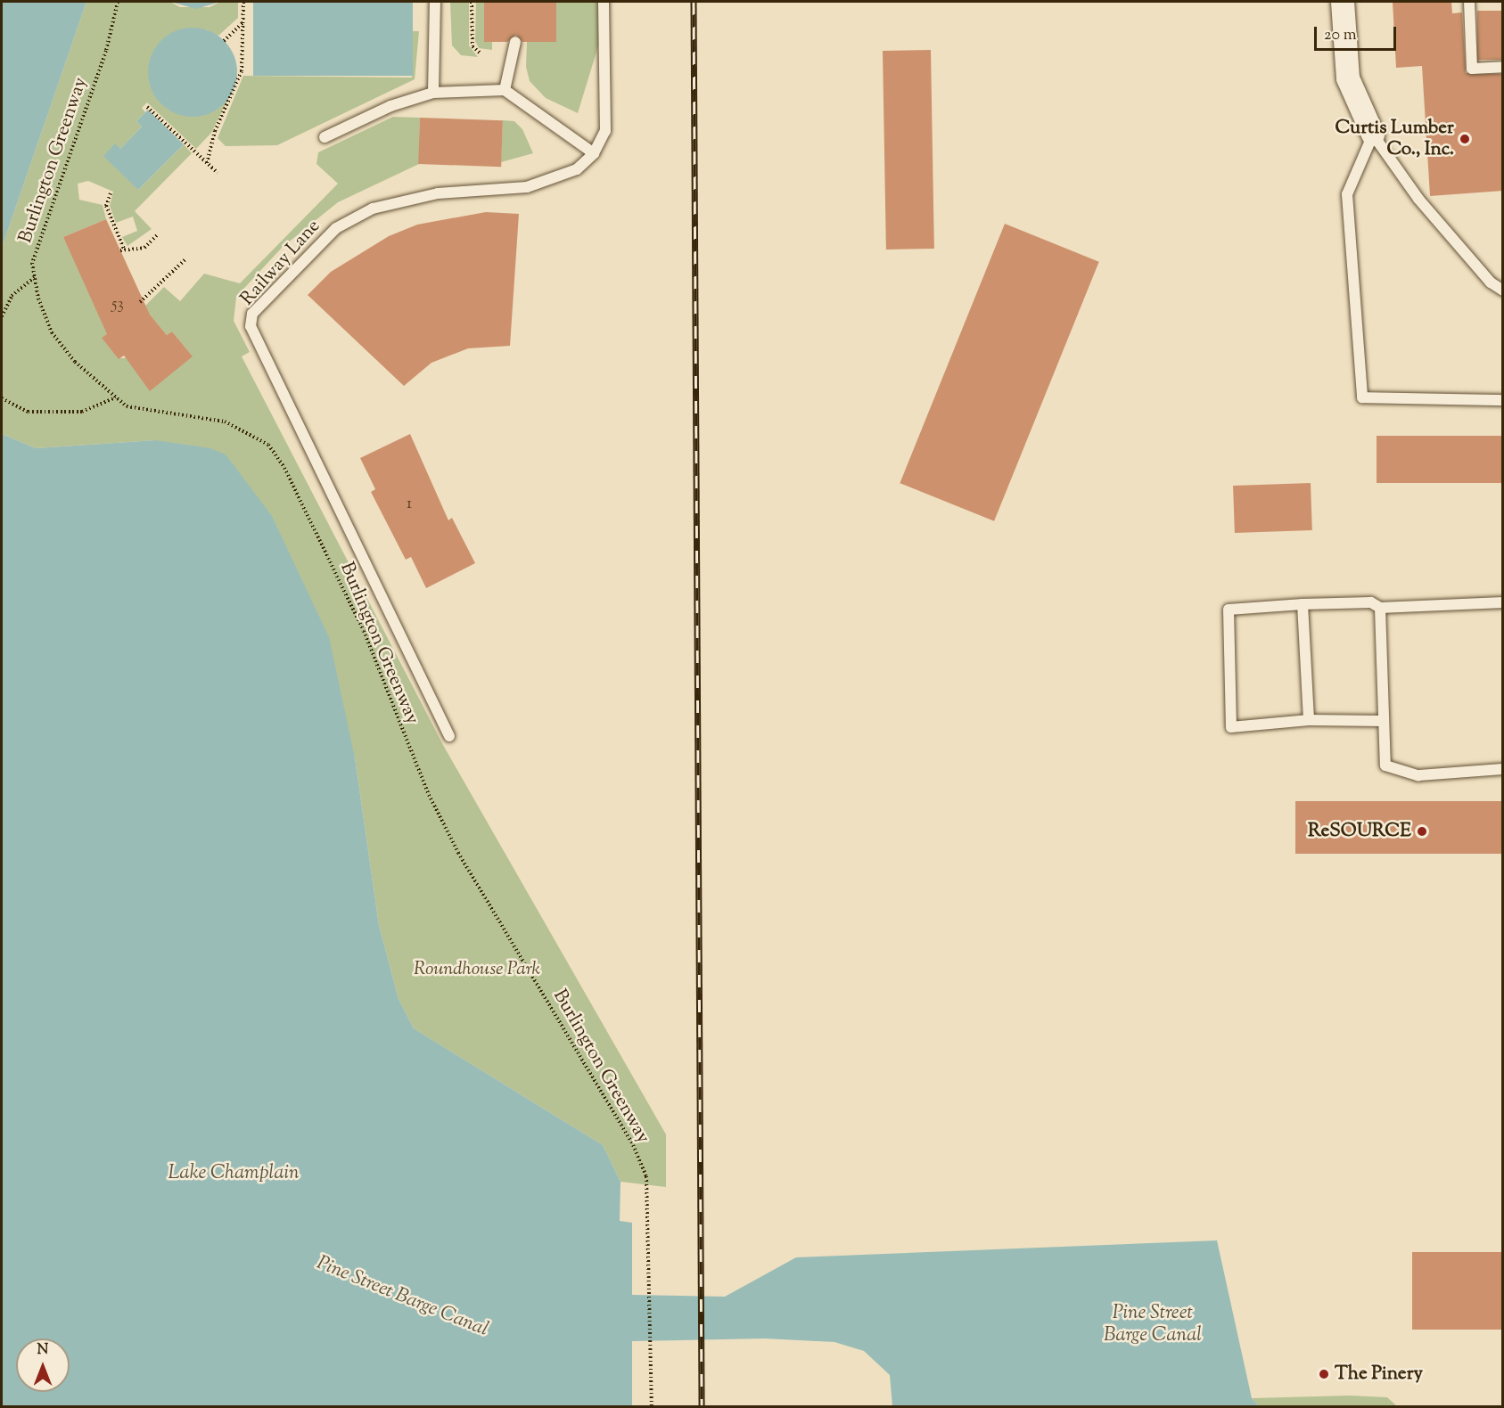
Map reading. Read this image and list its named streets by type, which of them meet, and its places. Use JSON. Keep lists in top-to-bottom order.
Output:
{
  "streets": {
    "lane": ["Railway Lane"],
    "path": ["Burlington Greenway"]
  },
  "water": ["Lake Champlain", "Pine Street Barge Canal"],
  "parks": ["Roundhouse Park"],
  "places": ["Curtis Lumber Co., Inc.", "ReSOURCE", "The Pinery"],
  "house_numbers": ["53", "1"],
  "scale_bar": "20 m",
  "north": "top"
}
